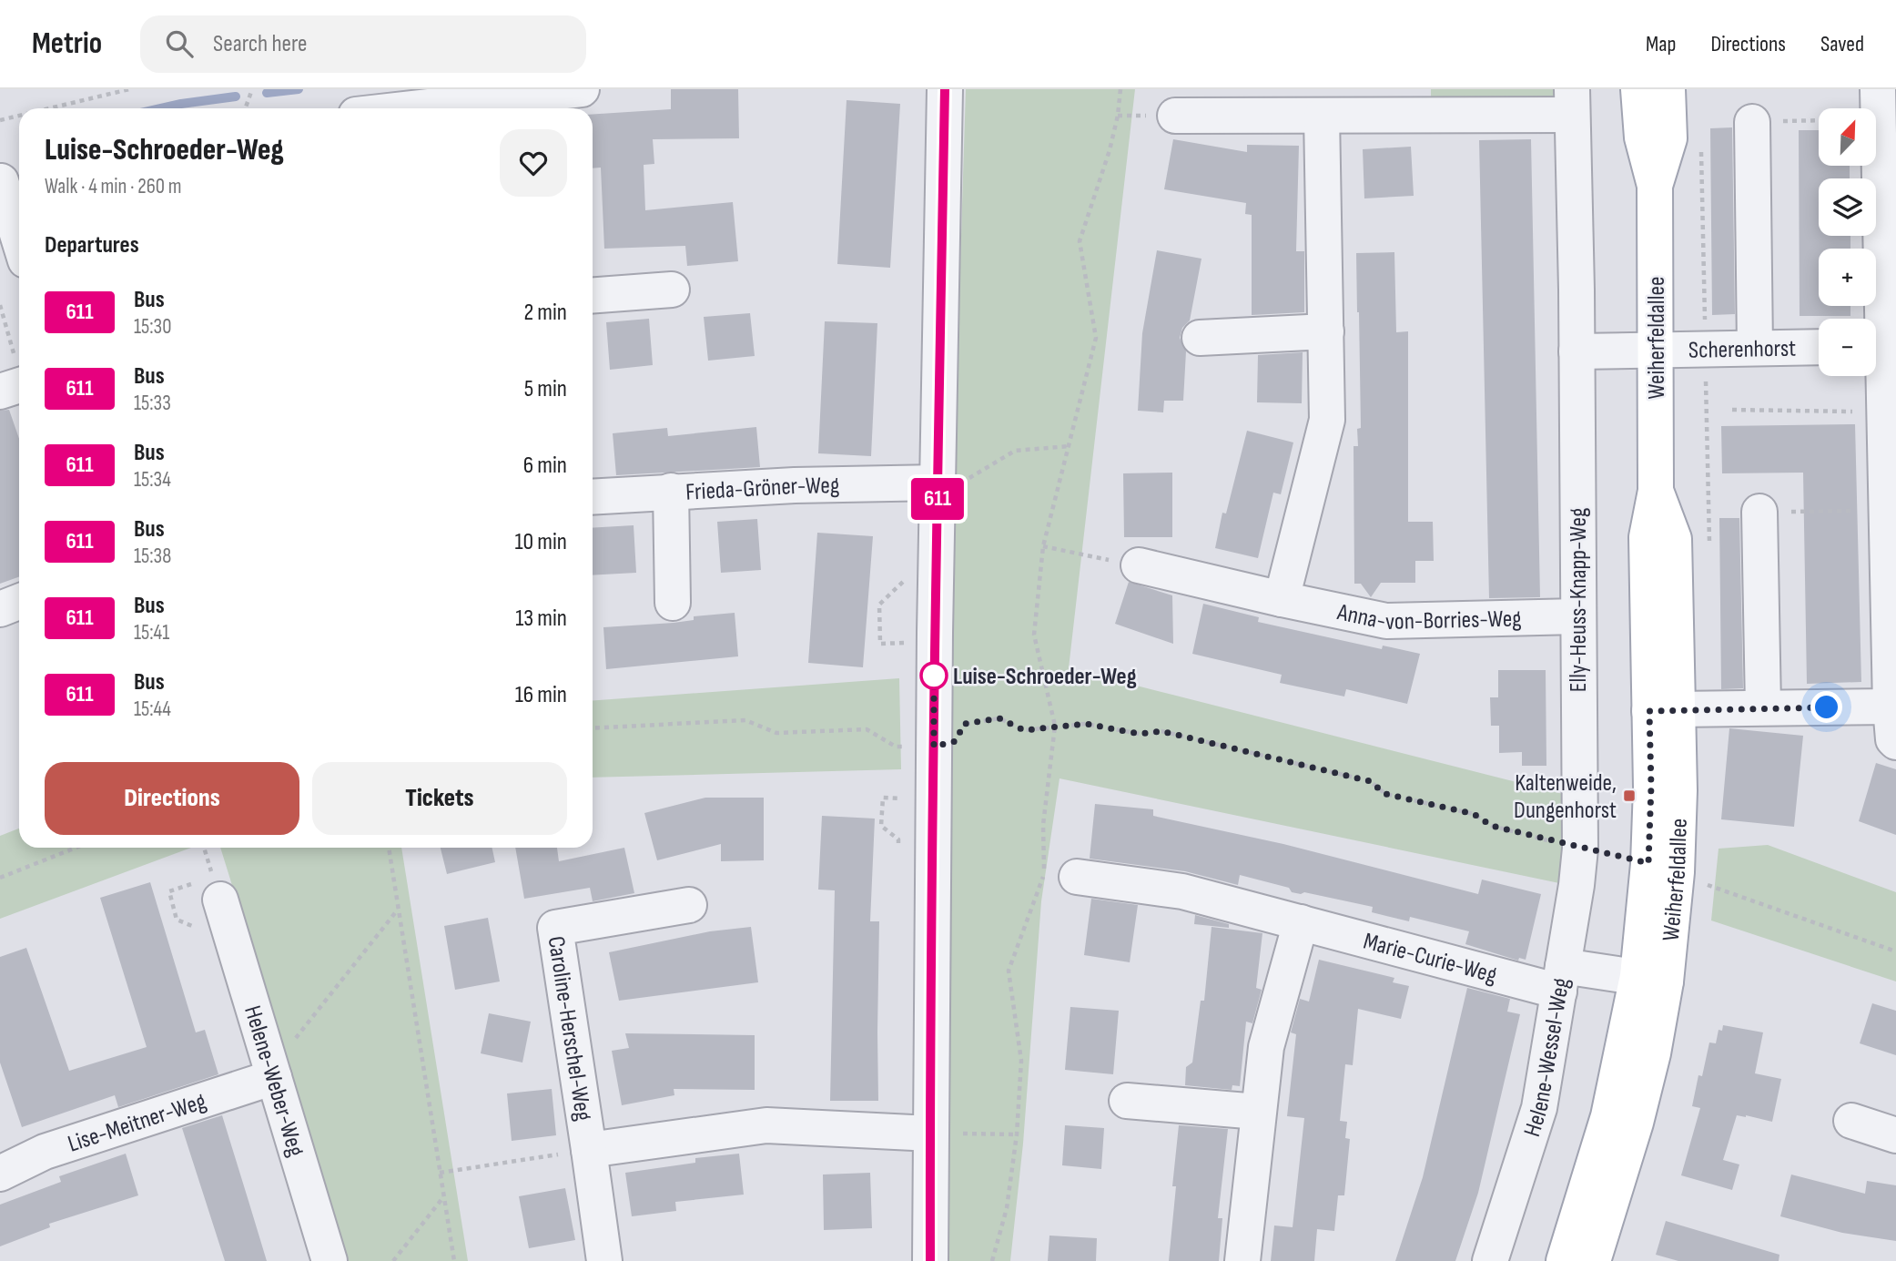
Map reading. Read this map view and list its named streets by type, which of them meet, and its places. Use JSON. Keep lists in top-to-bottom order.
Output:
{
  "streets": {
    "main road": ["Weiherfeldallee"],
    "street": [
      "Scherenhorst",
      "Frieda-Gröner-Weg",
      "Elly-Heuss-Knapp-Weg",
      "Anna-von-Borries-Weg",
      "Marie-Curie-Weg",
      "Caroline-Herschel-Weg",
      "Helene-Wessel-Weg",
      "Helene-Weber-Weg",
      "Lise-Meitner-Weg"
    ]
  },
  "crossings": [
    ["Weiherfeldallee", "Scherenhorst"],
    ["Weiherfeldallee", "Marie-Curie-Weg"],
    ["Elly-Heuss-Knapp-Weg", "Anna-von-Borries-Weg"],
    ["Elly-Heuss-Knapp-Weg", "Helene-Wessel-Weg"],
    ["Marie-Curie-Weg", "Helene-Wessel-Weg"],
    ["Helene-Weber-Weg", "Lise-Meitner-Weg"]
  ],
  "places": {
    "other": ["Luise-Schroeder-Weg"],
    "transit": ["Kaltenweide, Dungenhorst"]
  },
  "lines": ["bus line 611"],
  "north": "top right",
  "page": {
    "header": "Metrio",
    "search": "Search here",
    "nav": ["Map", "Directions", "Saved"],
    "on_map": "611",
    "map_buttons": ["+", "−"],
    "heading": [
      ["Luise-Schroeder-Weg", "Walk · 4 min · 260 m"],
      "Departures"
    ],
    "list": [
      {
        "mark": "611",
        "name": "Bus",
        "note": "15:30",
        "value": "2 min"
      },
      {
        "mark": "611",
        "name": "Bus",
        "note": "15:33",
        "value": "5 min"
      },
      {
        "mark": "611",
        "name": "Bus",
        "note": "15:34",
        "value": "6 min"
      },
      {
        "mark": "611",
        "name": "Bus",
        "note": "15:38",
        "value": "10 min"
      },
      {
        "mark": "611",
        "name": "Bus",
        "note": "15:41",
        "value": "13 min"
      },
      {
        "mark": "611",
        "name": "Bus",
        "note": "15:44",
        "value": "16 min"
      }
    ],
    "buttons": ["Directions", "Tickets"]
  }
}
